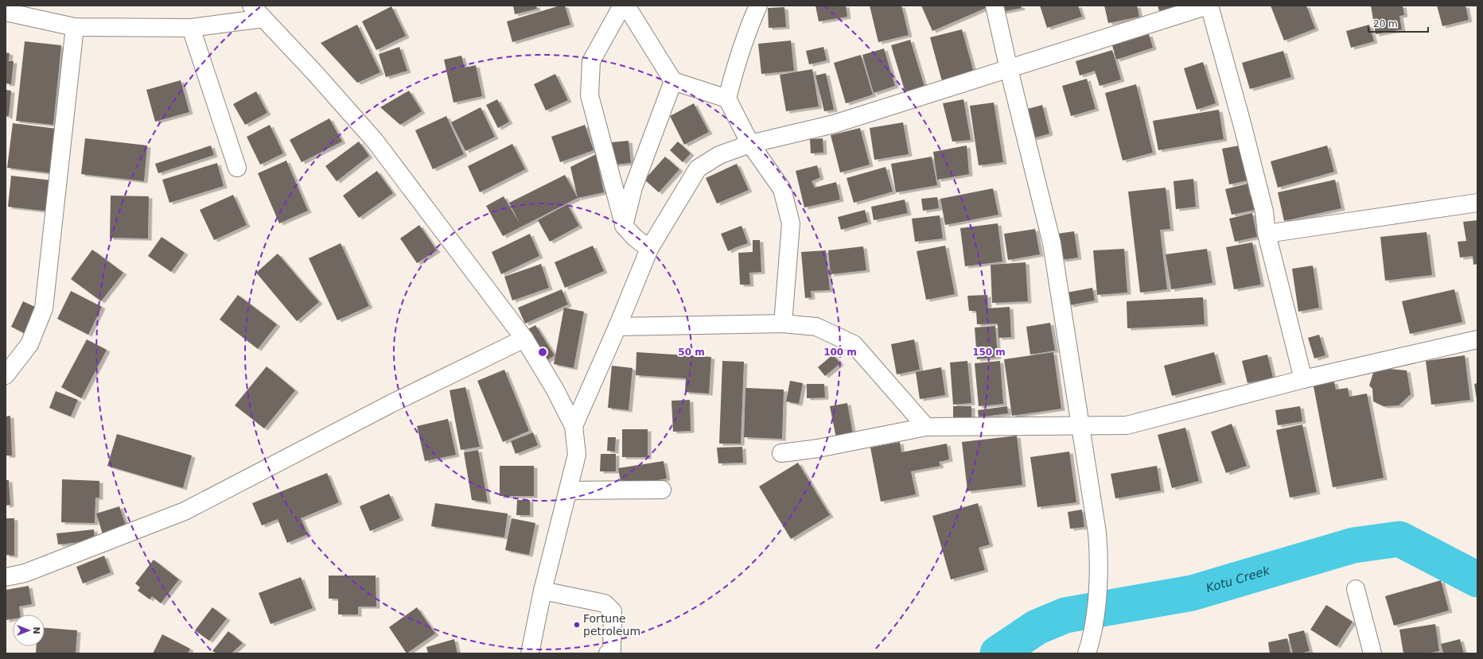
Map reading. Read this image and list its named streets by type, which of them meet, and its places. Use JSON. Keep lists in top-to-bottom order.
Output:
{
  "water": ["Kotu Creek"],
  "places": ["Fortune petroleum"],
  "scale_bar": "20 m",
  "north": "right",
  "rings": ["50 m", "100 m", "150 m"]
}
